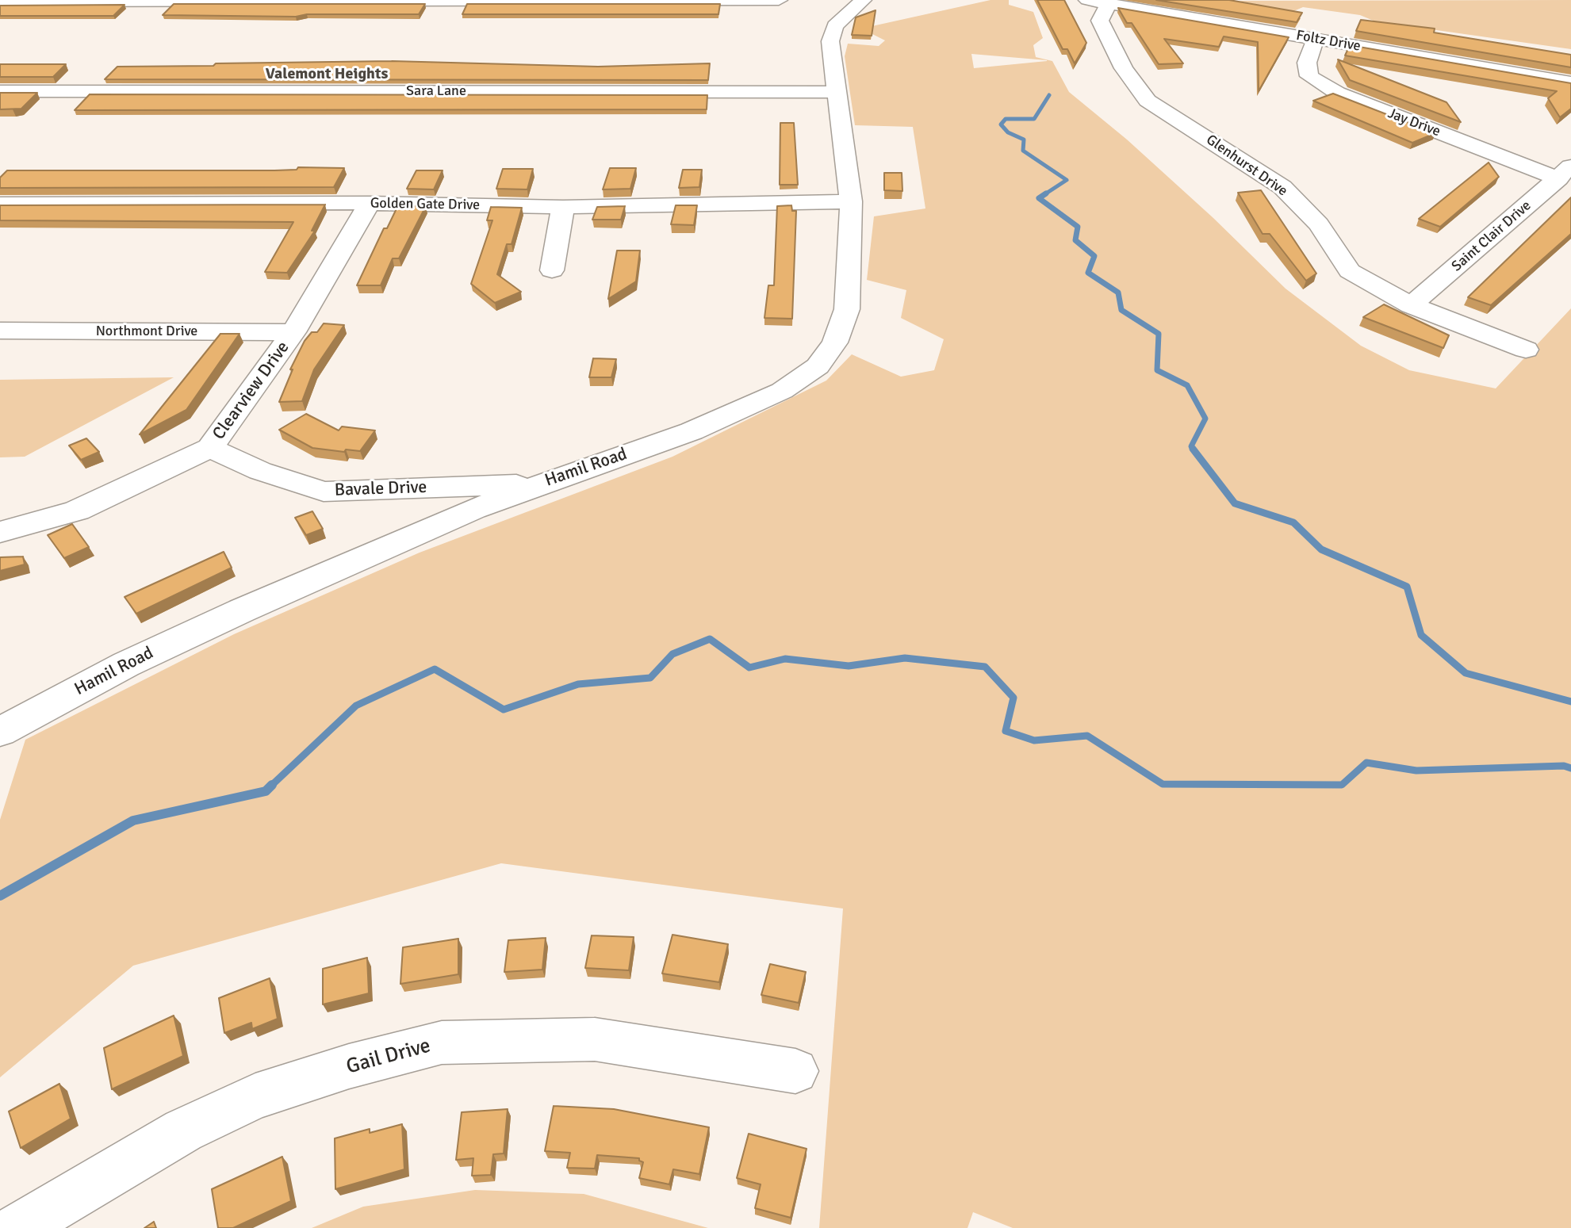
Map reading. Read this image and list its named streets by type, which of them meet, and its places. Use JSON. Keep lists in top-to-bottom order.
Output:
{
  "streets": {
    "street": [
      "Foltz Drive",
      "Sara Lane",
      "Jay Drive",
      "Glenhurst Drive",
      "Golden Gate Drive",
      "Saint Clair Drive",
      "Northmont Drive",
      "Clearview Drive",
      "Hamil Road",
      "Bavale Drive",
      "Gail Drive"
    ]
  },
  "crossings": [
    ["Foltz Drive", "Jay Drive"],
    ["Foltz Drive", "Glenhurst Drive"],
    ["Sara Lane", "Hamil Road"],
    ["Jay Drive", "Saint Clair Drive"],
    ["Glenhurst Drive", "Saint Clair Drive"],
    ["Golden Gate Drive", "Clearview Drive"],
    ["Golden Gate Drive", "Hamil Road"],
    ["Northmont Drive", "Clearview Drive"],
    ["Clearview Drive", "Bavale Drive"],
    ["Hamil Road", "Bavale Drive"]
  ],
  "districts": ["Valemont Heights"]
}
